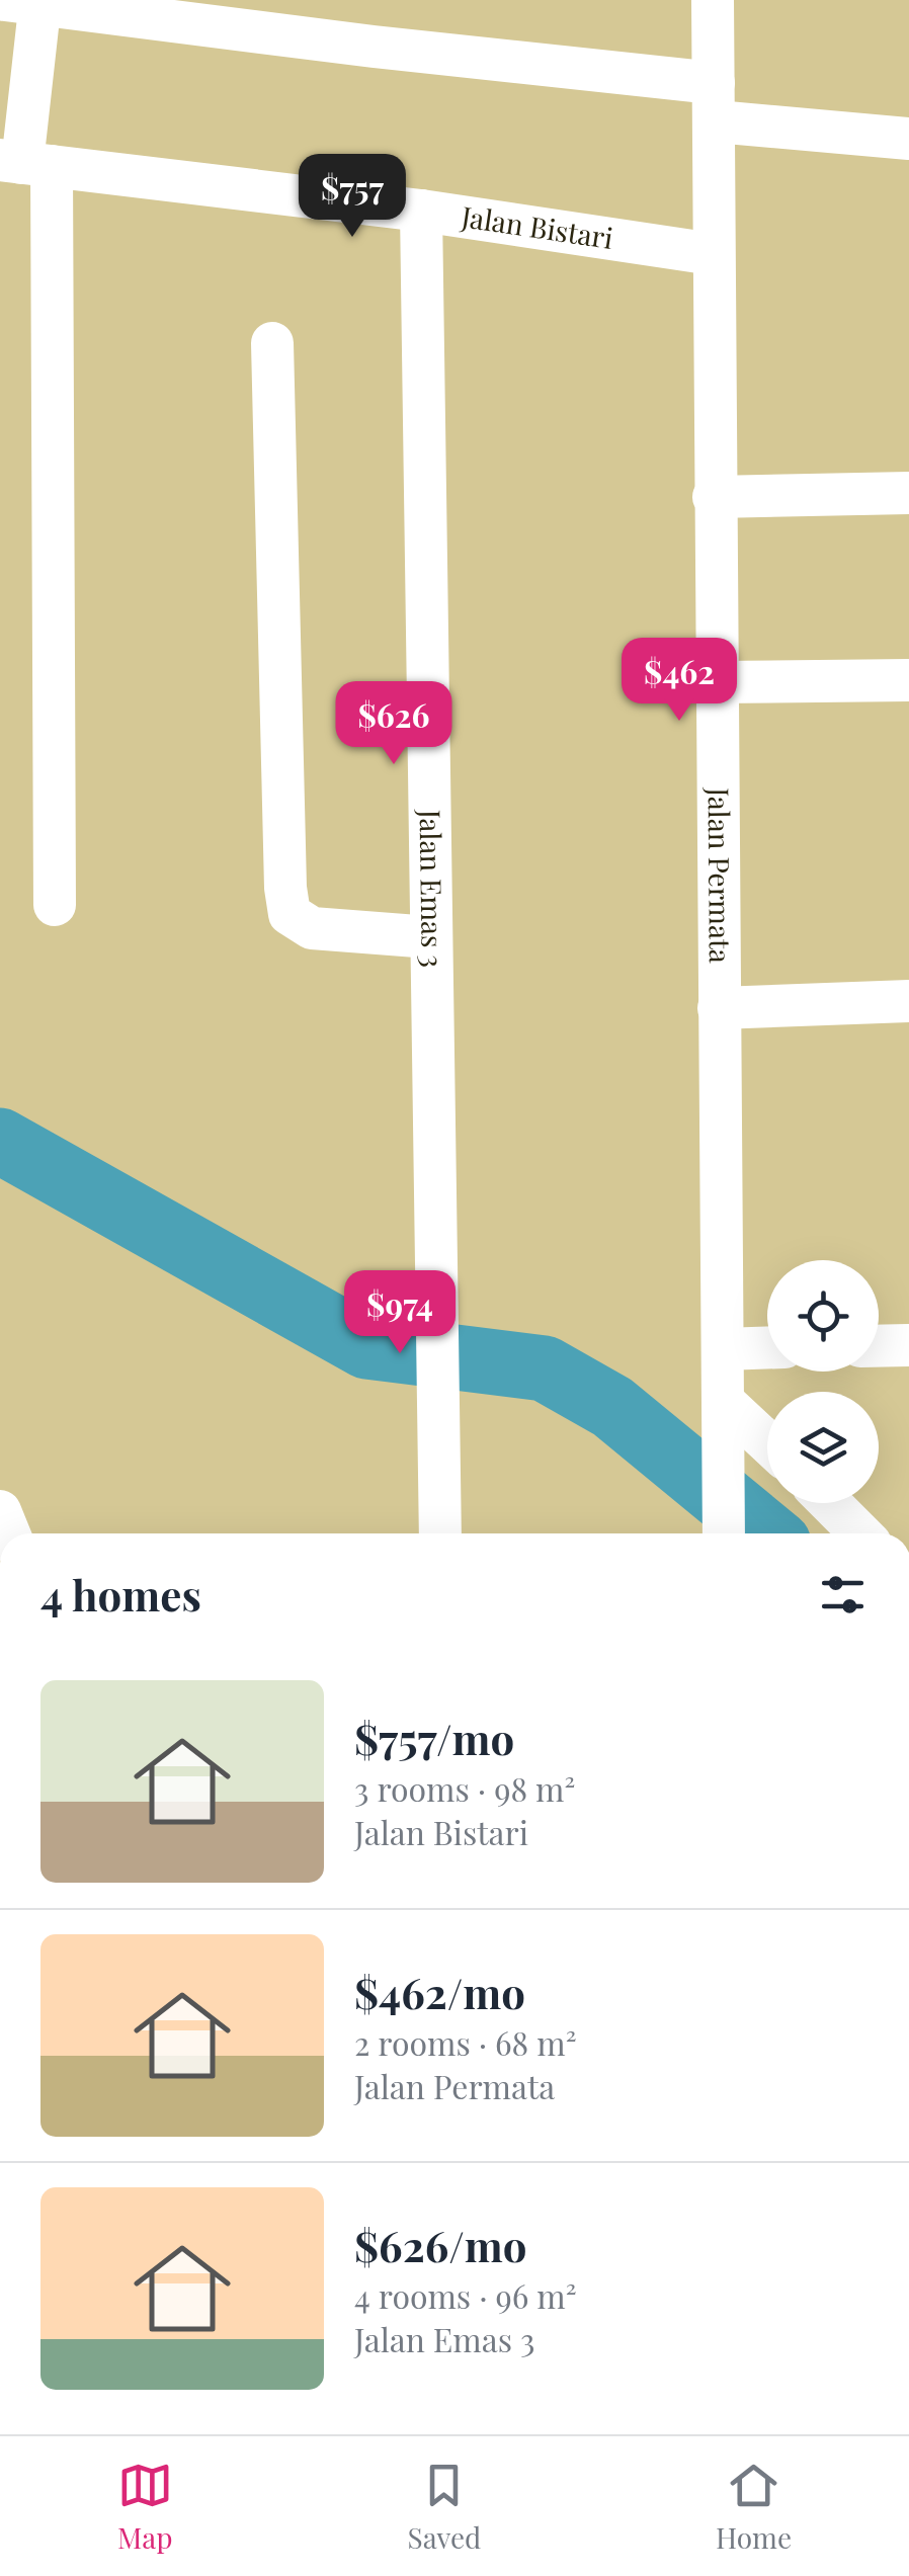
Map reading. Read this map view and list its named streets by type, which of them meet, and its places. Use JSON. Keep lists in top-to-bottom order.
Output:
{
  "streets": {
    "street": ["Jalan Bistari", "Jalan Permata", "Jalan Emas 3"]
  },
  "crossings": [
    ["Jalan Bistari", "Jalan Permata"],
    ["Jalan Bistari", "Jalan Emas 3"]
  ],
  "page": {
    "price": [
      "$757",
      "$462",
      "$626",
      "$974"
    ],
    "heading": "4 homes",
    "list": [
      {
        "name": "$757/mo",
        "note": "3 rooms · 98 m² · Jalan Bistari"
      },
      {
        "name": "$462/mo",
        "note": "2 rooms · 68 m² · Jalan Permata"
      },
      {
        "name": "$626/mo",
        "note": "4 rooms · 96 m² · Jalan Emas 3"
      }
    ],
    "tabs": ["Map", "Saved", "Home"]
  }
}
